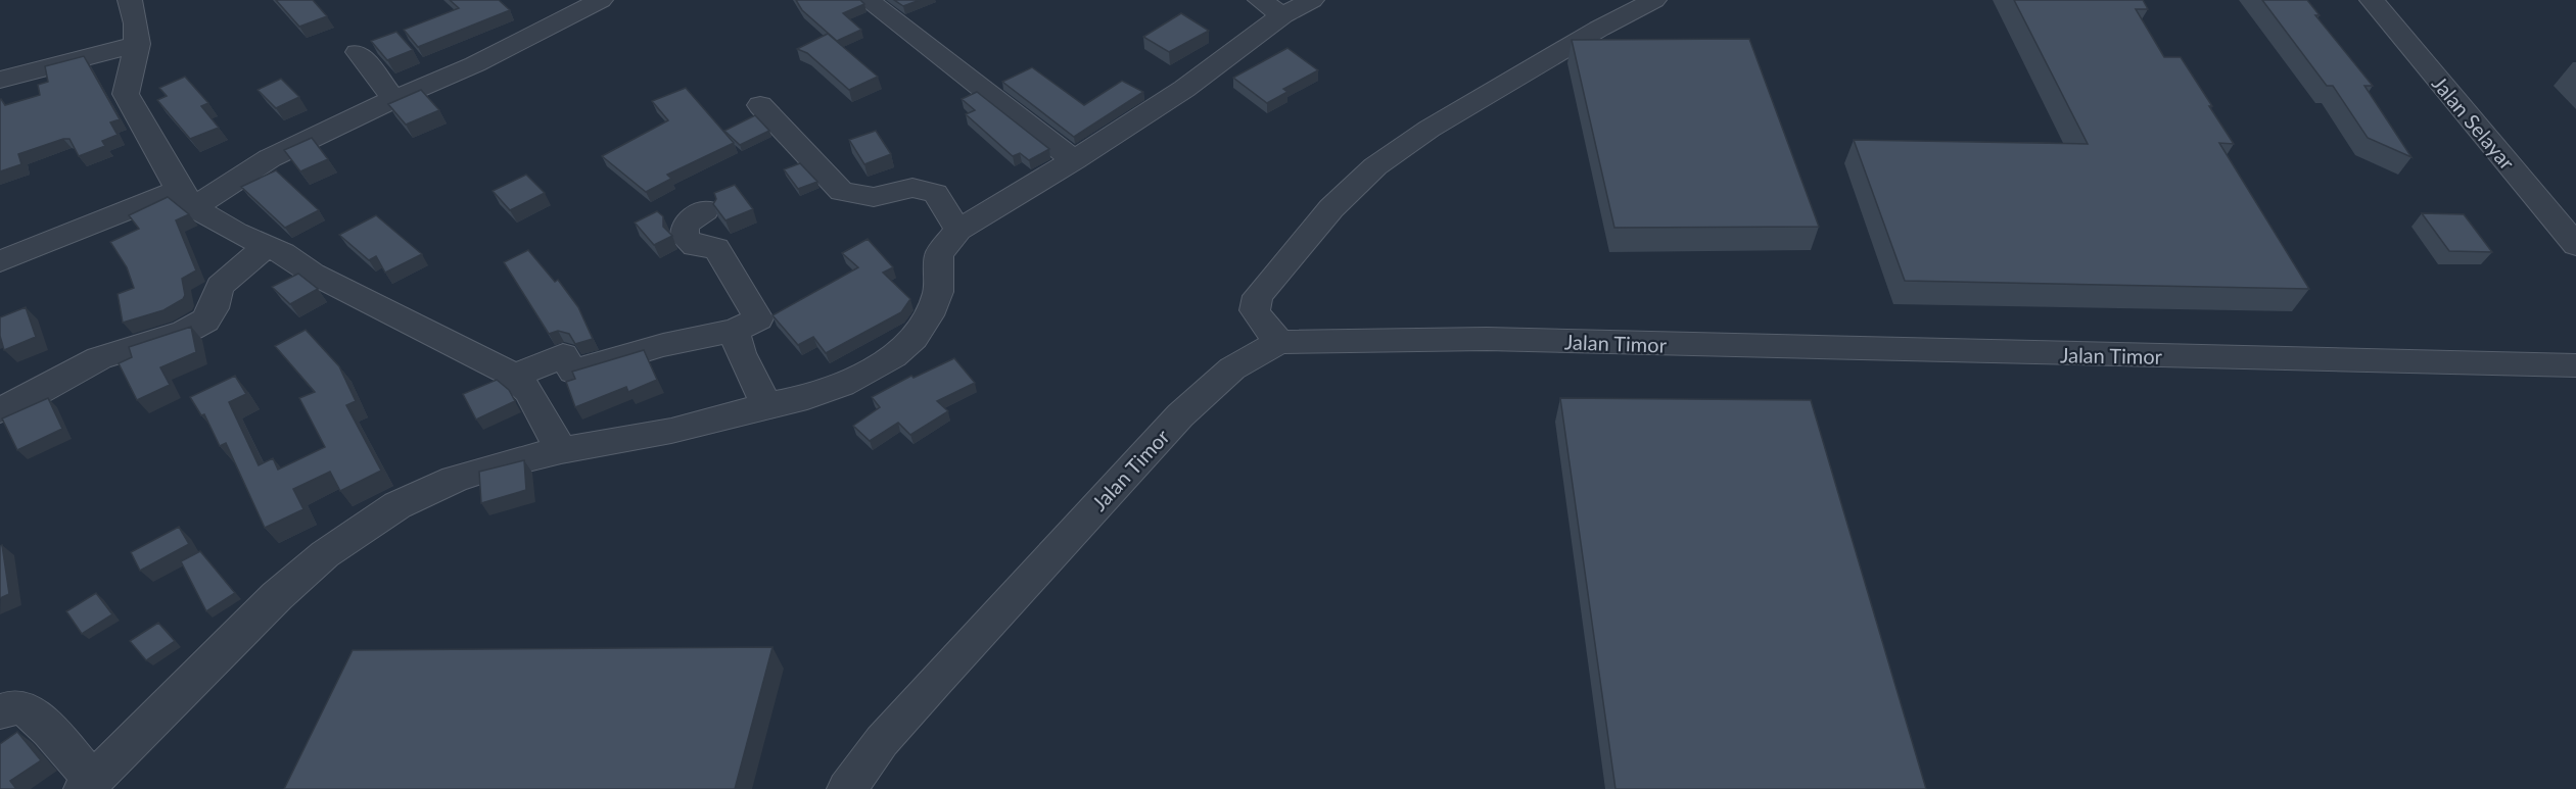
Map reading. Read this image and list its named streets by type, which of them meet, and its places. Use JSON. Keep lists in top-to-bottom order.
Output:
{
  "streets": {
    "street": ["Jalan Selayar", "Jalan Timor"]
  }
}
